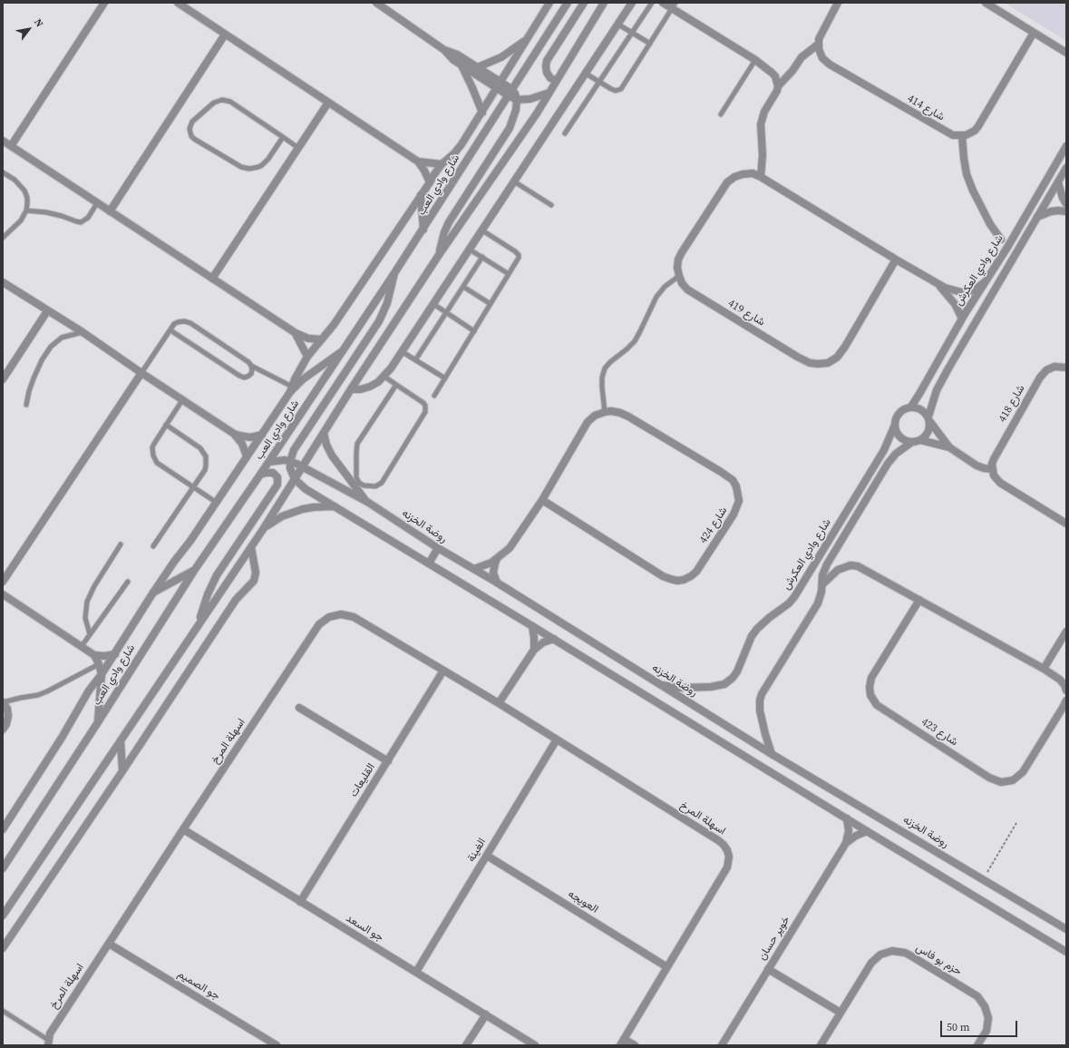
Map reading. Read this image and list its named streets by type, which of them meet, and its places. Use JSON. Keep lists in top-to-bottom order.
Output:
{
  "streets": {
    "street": [
      "شارع 414",
      "شارع وادي العب",
      "شارع وادي العكرش",
      "شارع 419",
      "شارع 418",
      "شارع 424",
      "روضة الخزنه",
      "شارع 423",
      "اسهلة المرخ",
      "القليعات",
      "الغينة",
      "العويجه",
      "جو السعد",
      "خوير حسان",
      "حزم بو فاس",
      "جو الصميم"
    ]
  },
  "crossings": [
    ["شارع وادي العب", "روضة الخزنه"],
    ["شارع وادي العكرش", "روضة الخزنه"],
    ["اسهلة المرخ", "القليعات"],
    ["اسهلة المرخ", "الغينة"],
    ["اسهلة المرخ", "العويجه"],
    ["اسهلة المرخ", "جو السعد"],
    ["اسهلة المرخ", "جو الصميم"],
    ["القليعات", "جو السعد"],
    ["الغينة", "العويجه"],
    ["الغينة", "جو السعد"]
  ],
  "scale_bar": "50 m",
  "north": "top right"
}
